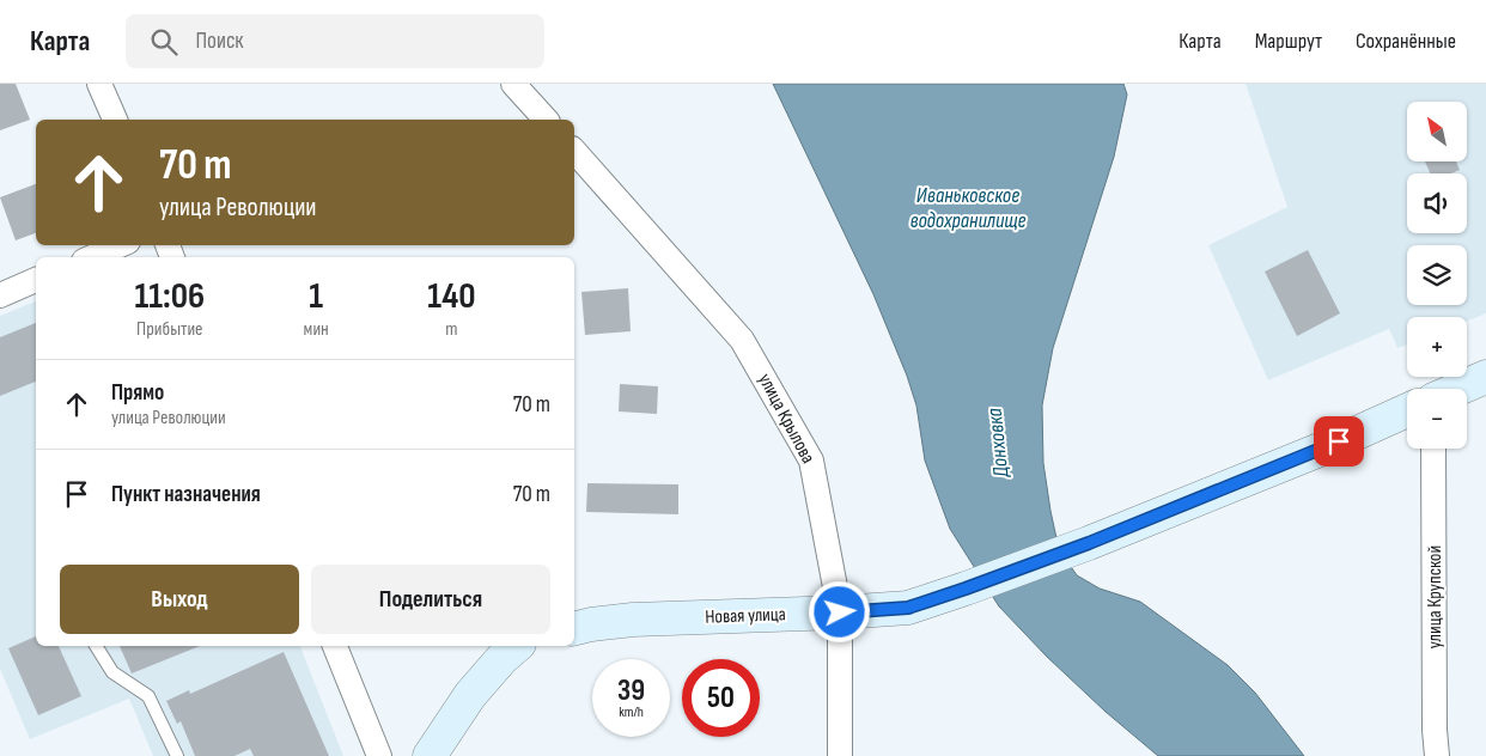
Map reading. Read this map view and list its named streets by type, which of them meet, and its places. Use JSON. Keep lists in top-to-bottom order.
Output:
{
  "streets": {
    "main road": ["Новая улица"],
    "street": ["улица Крылова", "улица Крупской"]
  },
  "crossings": [
    ["улица Крылова", "Новая улица"]
  ],
  "water": ["Иваньковское водохранилище", "Донховка"],
  "north": "top left",
  "page": {
    "header": "Карта",
    "search": "Поиск",
    "nav": ["Карта", "Маршрут", "Сохранённые"],
    "map_buttons": ["+", "−"],
    "turn": ["70 m", "улица Революции"],
    "eta": [
      "11:06",
      "Прибытие",
      "1",
      "мин",
      "140",
      "m"
    ],
    "list": [
      {
        "name": "Прямо",
        "note": "улица Революции",
        "value": "70 m"
      },
      {
        "name": "Пункт назначения",
        "value": "70 m"
      }
    ],
    "buttons": ["Выход", "Поделиться"],
    "speed": "39 km/h",
    "limit": "50"
  }
}
